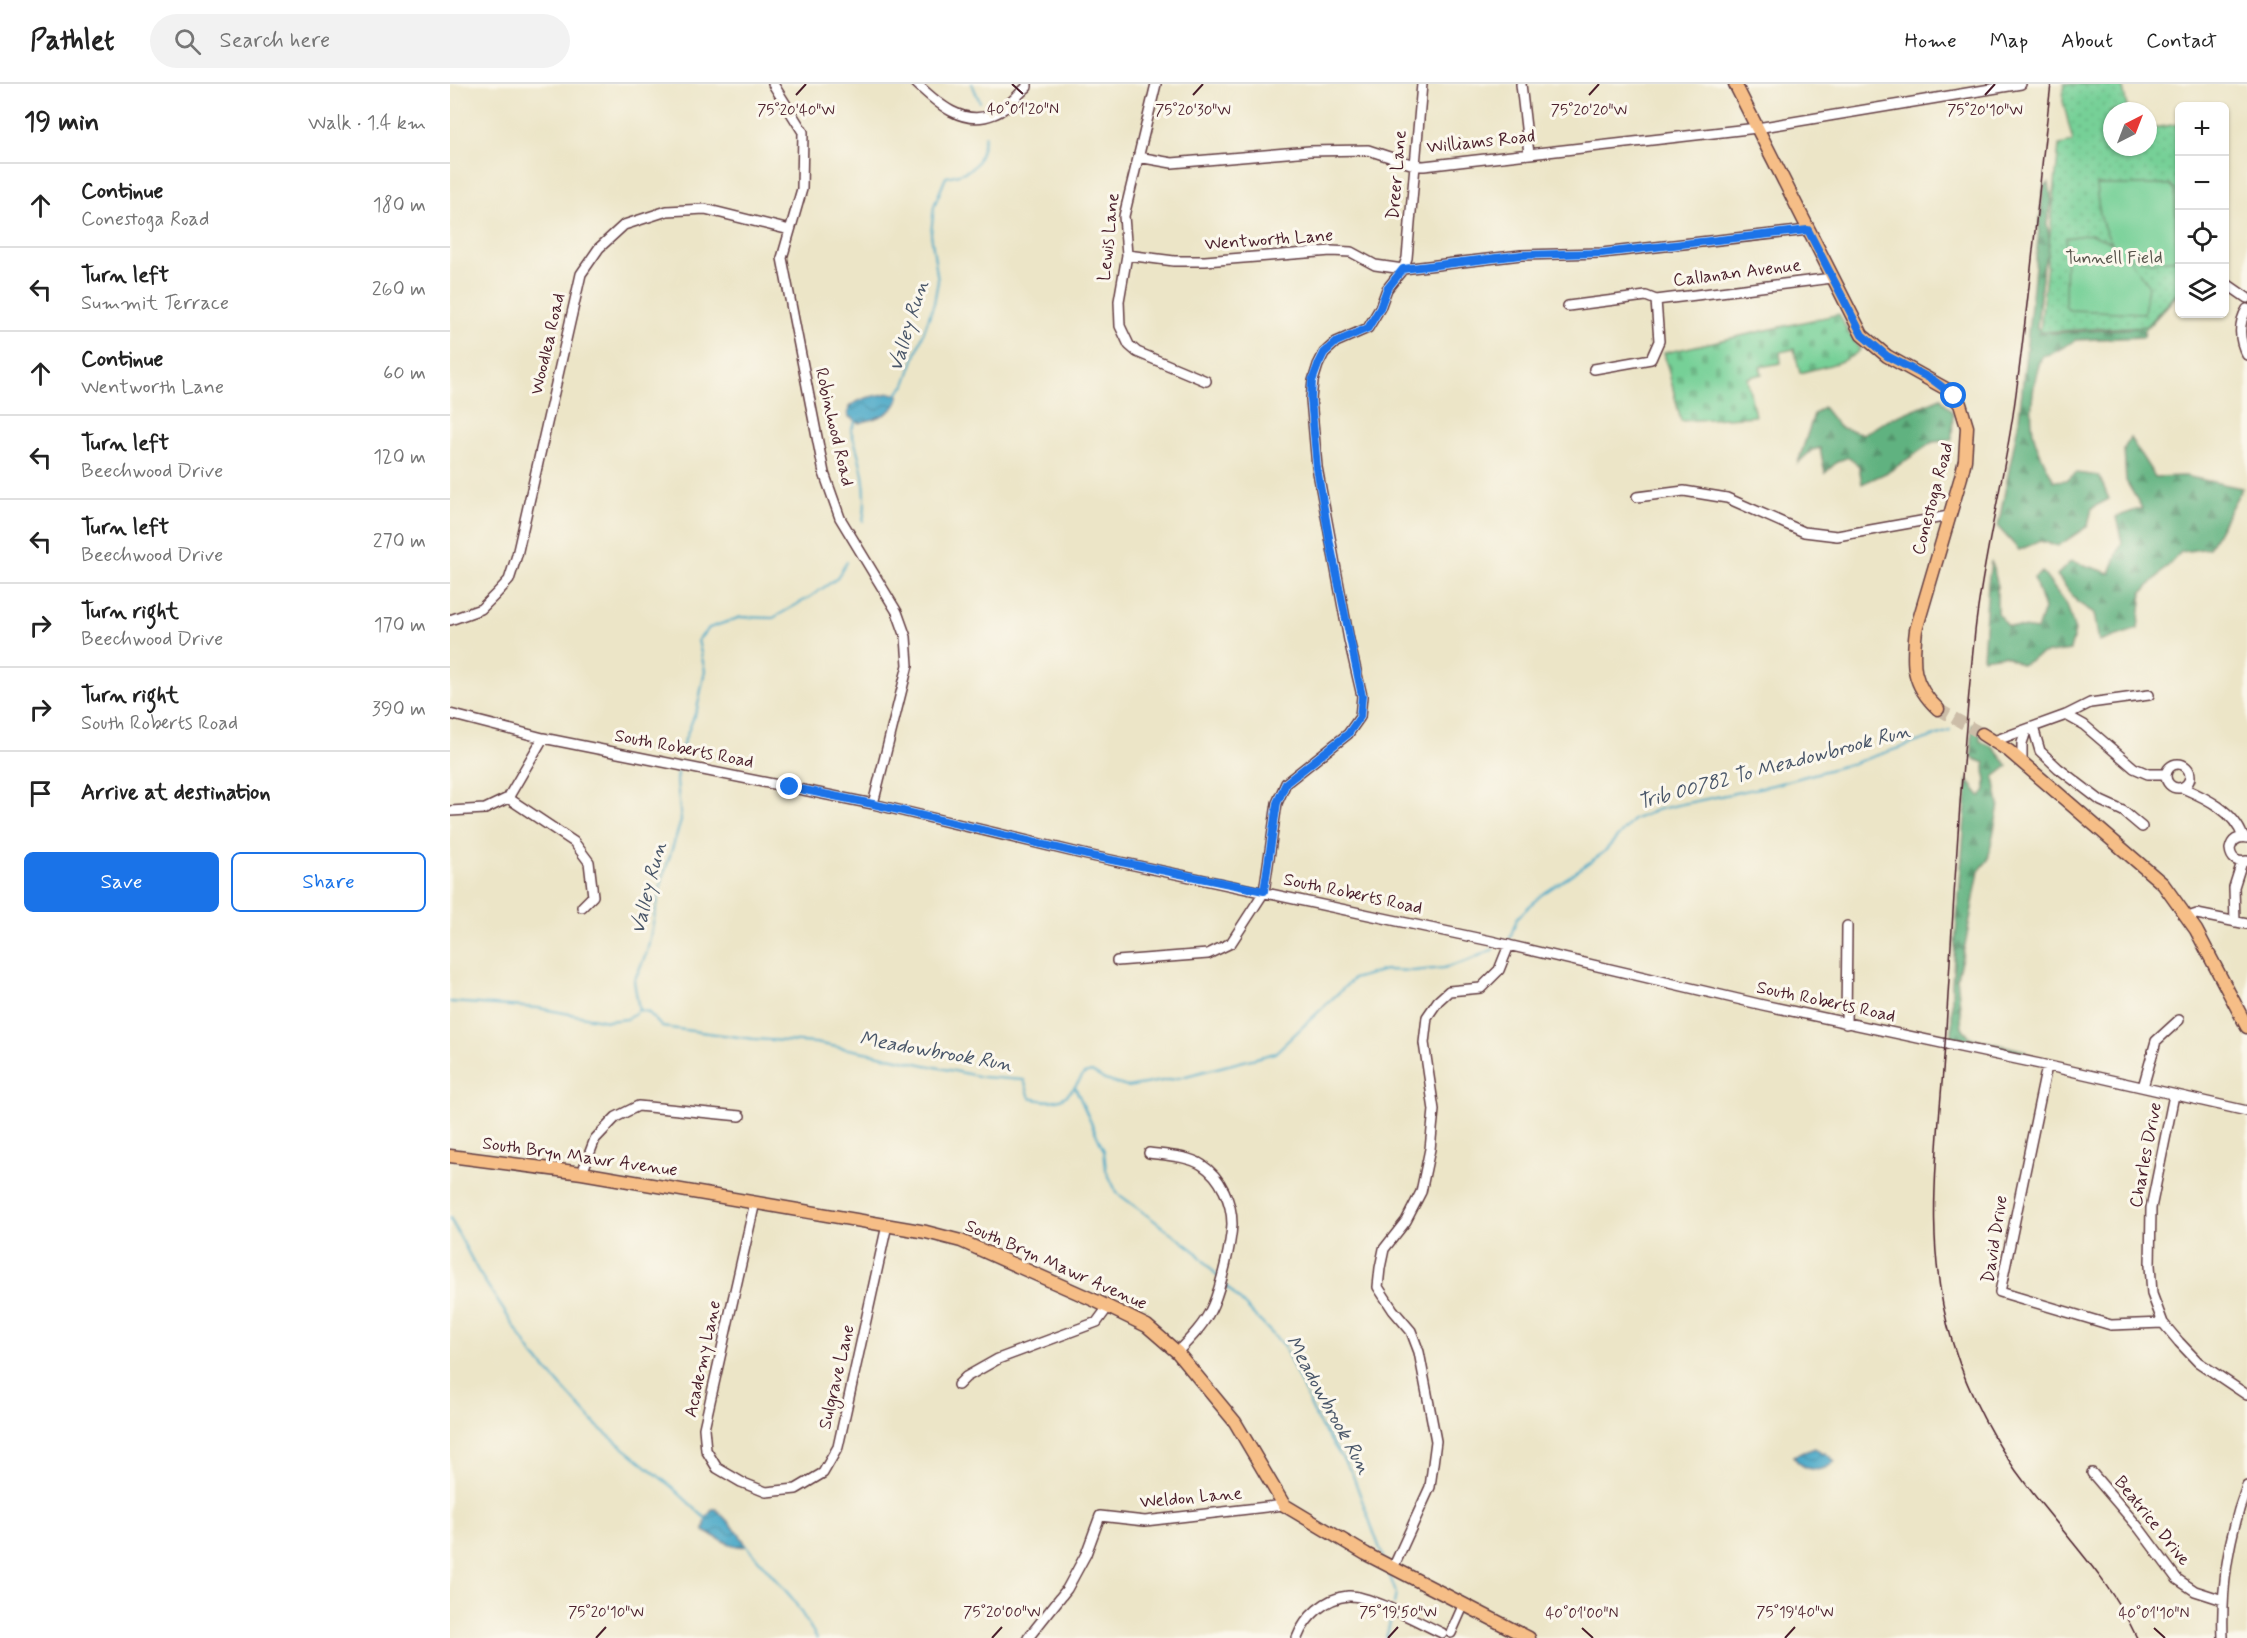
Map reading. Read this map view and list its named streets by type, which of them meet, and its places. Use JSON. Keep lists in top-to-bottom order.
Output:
{
  "streets": {
    "main road": ["Conestoga Road", "South Bryn Mawr Avenue"],
    "street": [
      "Williams Road",
      "Dreer Lane",
      "Lewis Lane",
      "Wentworth Lane",
      "Callanan Avenue",
      "Woodlea Road",
      "Robinhood Road",
      "South Roberts Road",
      "Charles Drive",
      "David Drive",
      "Academy Lane",
      "Sulgrave Lane",
      "Weldon Lane",
      "Beatrice Drive"
    ]
  },
  "crossings": [
    ["Williams Road", "Dreer Lane"],
    ["Williams Road", "Lewis Lane"],
    ["Williams Road", "Conestoga Road"],
    ["Dreer Lane", "Wentworth Lane"],
    ["Lewis Lane", "Wentworth Lane"],
    ["Wentworth Lane", "Conestoga Road"],
    ["Callanan Avenue", "Conestoga Road"],
    ["Woodlea Road", "Robinhood Road"],
    ["Robinhood Road", "South Roberts Road"],
    ["South Roberts Road", "Charles Drive"],
    ["South Roberts Road", "David Drive"],
    ["Charles Drive", "David Drive"],
    ["South Bryn Mawr Avenue", "Academy Lane"],
    ["South Bryn Mawr Avenue", "Sulgrave Lane"],
    ["South Bryn Mawr Avenue", "Weldon Lane"],
    ["Academy Lane", "Sulgrave Lane"]
  ],
  "water": ["Valley Run", "Trib 00782 To Meadowbrook Run", "Meadowbrook Run"],
  "parks": ["Tunnell Field"],
  "north": "top right",
  "page": {
    "header": "Pathlet",
    "search": "Search here",
    "nav": [
      "Home",
      "Map",
      "About",
      "Contact"
    ],
    "heading": ["19 min", "Walk · 1.4 km"],
    "map_buttons": ["+", "−"],
    "list": [
      ["Continue", "Conestoga Road", "180 m"],
      ["Turn left", "Summit Terrace", "260 m"],
      ["Continue", "Wentworth Lane", "60 m"],
      ["Turn left", "Beechwood Drive", "120 m"],
      ["Turn left", "Beechwood Drive", "270 m"],
      ["Turn right", "Beechwood Drive", "170 m"],
      ["Turn right", "South Roberts Road", "390 m"],
      "Arrive at destination"
    ],
    "buttons": ["Save", "Share"]
  },
  "coordinates": [
    "40°01'20\"N",
    "75°20'40\"W",
    "75°20'30\"W",
    "75°20'20\"W",
    "75°20'10\"W",
    "75°20'00\"W",
    "75°19'50\"W",
    "75°19'40\"W",
    "40°01'00\"N",
    "40°01'10\"N"
  ]
}
